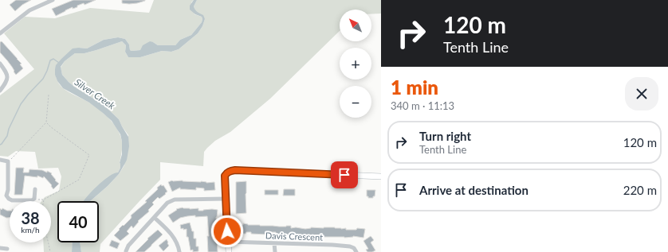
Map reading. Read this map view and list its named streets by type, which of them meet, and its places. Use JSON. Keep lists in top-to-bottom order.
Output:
{
  "streets": {
    "street": ["Davis Crescent"]
  },
  "water": ["Silver Creek"],
  "north": "top left",
  "page": {
    "turn": ["120 m", "Tenth Line"],
    "map_buttons": ["+", "−"],
    "heading": ["1 min", "340 m · 11:13"],
    "list": [
      {
        "name": "Turn right",
        "note": "Tenth Line",
        "value": "120 m"
      },
      {
        "name": "Arrive at destination",
        "value": "220 m"
      }
    ],
    "speed": "38 km/h",
    "limit": "40"
  }
}
